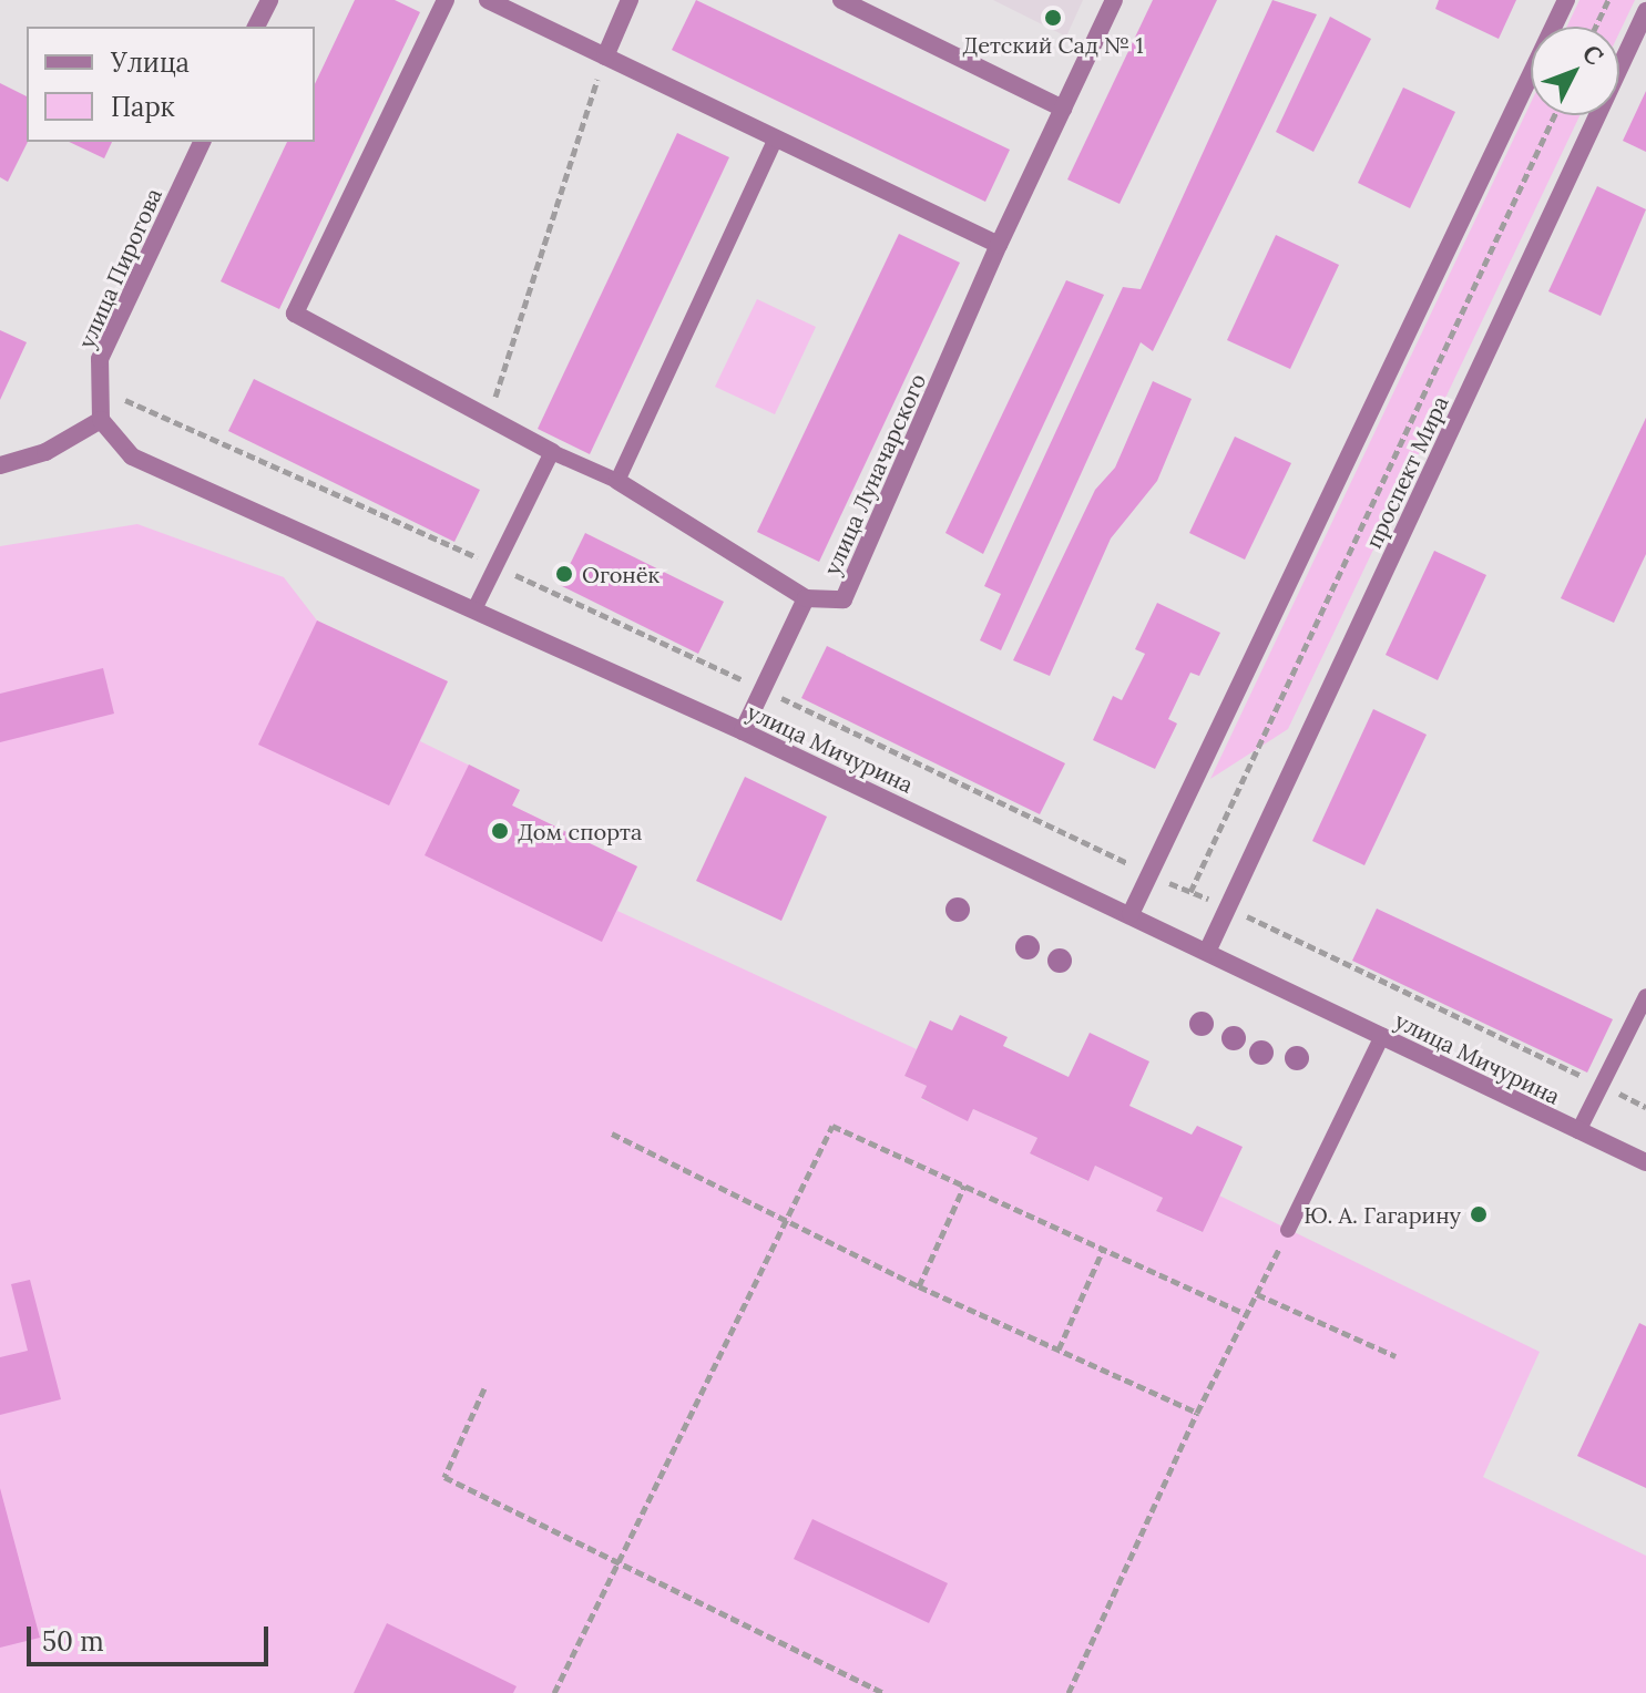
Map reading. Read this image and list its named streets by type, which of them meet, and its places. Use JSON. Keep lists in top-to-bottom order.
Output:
{
  "streets": {
    "street": [
      "улица Пирогова",
      "проспект Мира",
      "улица Луначарского",
      "улица Мичурина"
    ]
  },
  "crossings": [
    ["улица Пирогова", "улица Мичурина"],
    ["проспект Мира", "улица Мичурина"],
    ["улица Луначарского", "улица Мичурина"]
  ],
  "places": [
    "Детский Сад № 1",
    "Огонёк",
    "Дом спорта",
    "Ю. А. Гагарину"
  ],
  "legend": ["Улица", "Парк"],
  "scale_bar": "50 m",
  "north": "top right"
}
